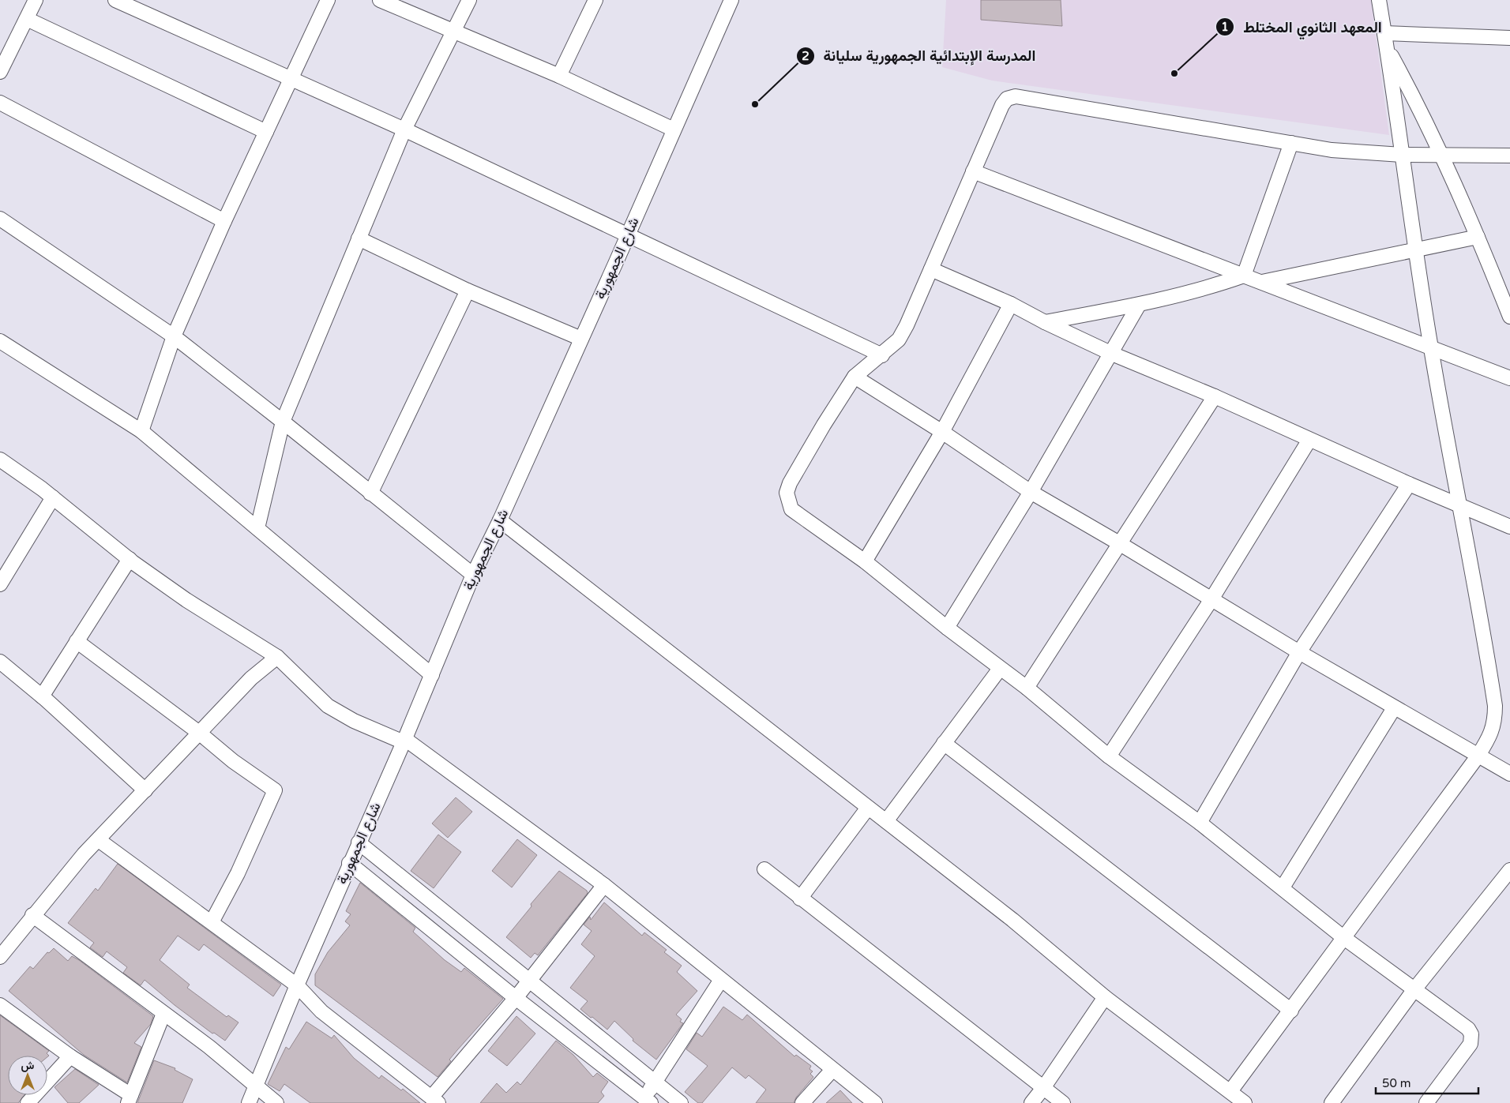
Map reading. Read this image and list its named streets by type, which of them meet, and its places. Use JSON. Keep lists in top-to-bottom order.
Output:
{
  "streets": {
    "street": ["شارع الجمهورية"]
  },
  "places": ["المعهد الثانوي المختلط", "المدرسة الإبتدائية الجمهورية سليانة"],
  "scale_bar": "50 m",
  "north": "top"
}
